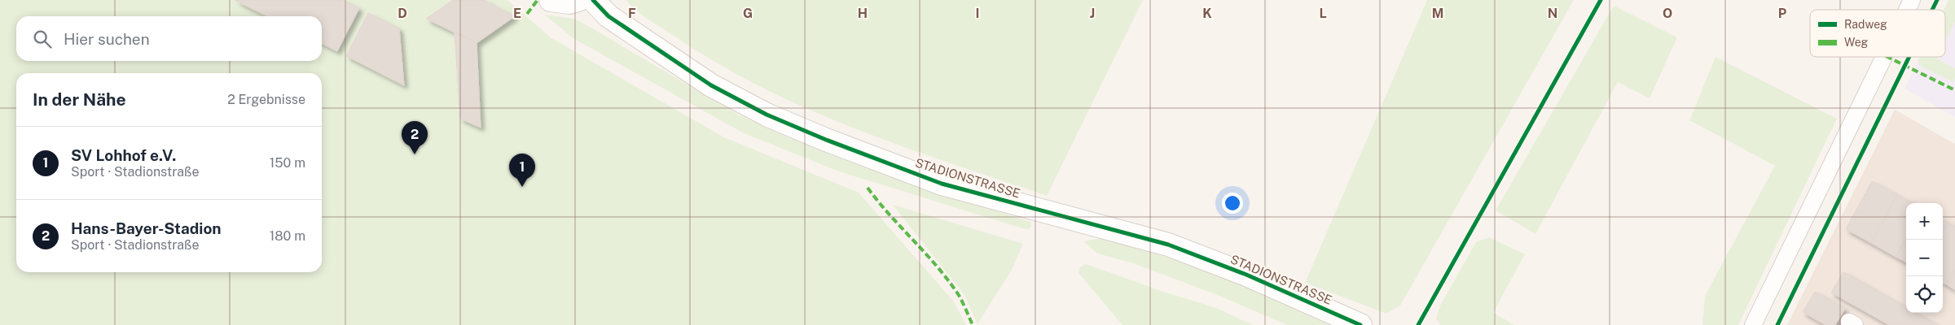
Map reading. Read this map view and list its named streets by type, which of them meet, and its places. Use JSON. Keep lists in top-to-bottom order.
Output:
{
  "streets": {
    "street": ["STADIONSTRASSE"]
  },
  "legend": ["Radweg", "Weg"],
  "page": {
    "search": "Hier suchen",
    "heading": ["In der Nähe", "2 Ergebnisse"],
    "pins": ["2", "1"],
    "list": [
      {
        "mark": "1",
        "name": "SV Lohhof e.V.",
        "note": "Sport · Stadionstraße",
        "value": "150 m"
      },
      {
        "mark": "2",
        "name": "Hans-Bayer-Stadion",
        "note": "Sport · Stadionstraße",
        "value": "180 m"
      }
    ],
    "map_buttons": ["+", "−"]
  },
  "grid": {
    "columns": [
      "D",
      "E",
      "F",
      "G",
      "H",
      "I",
      "J",
      "K",
      "L",
      "M",
      "N",
      "O",
      "P"
    ]
  }
}
